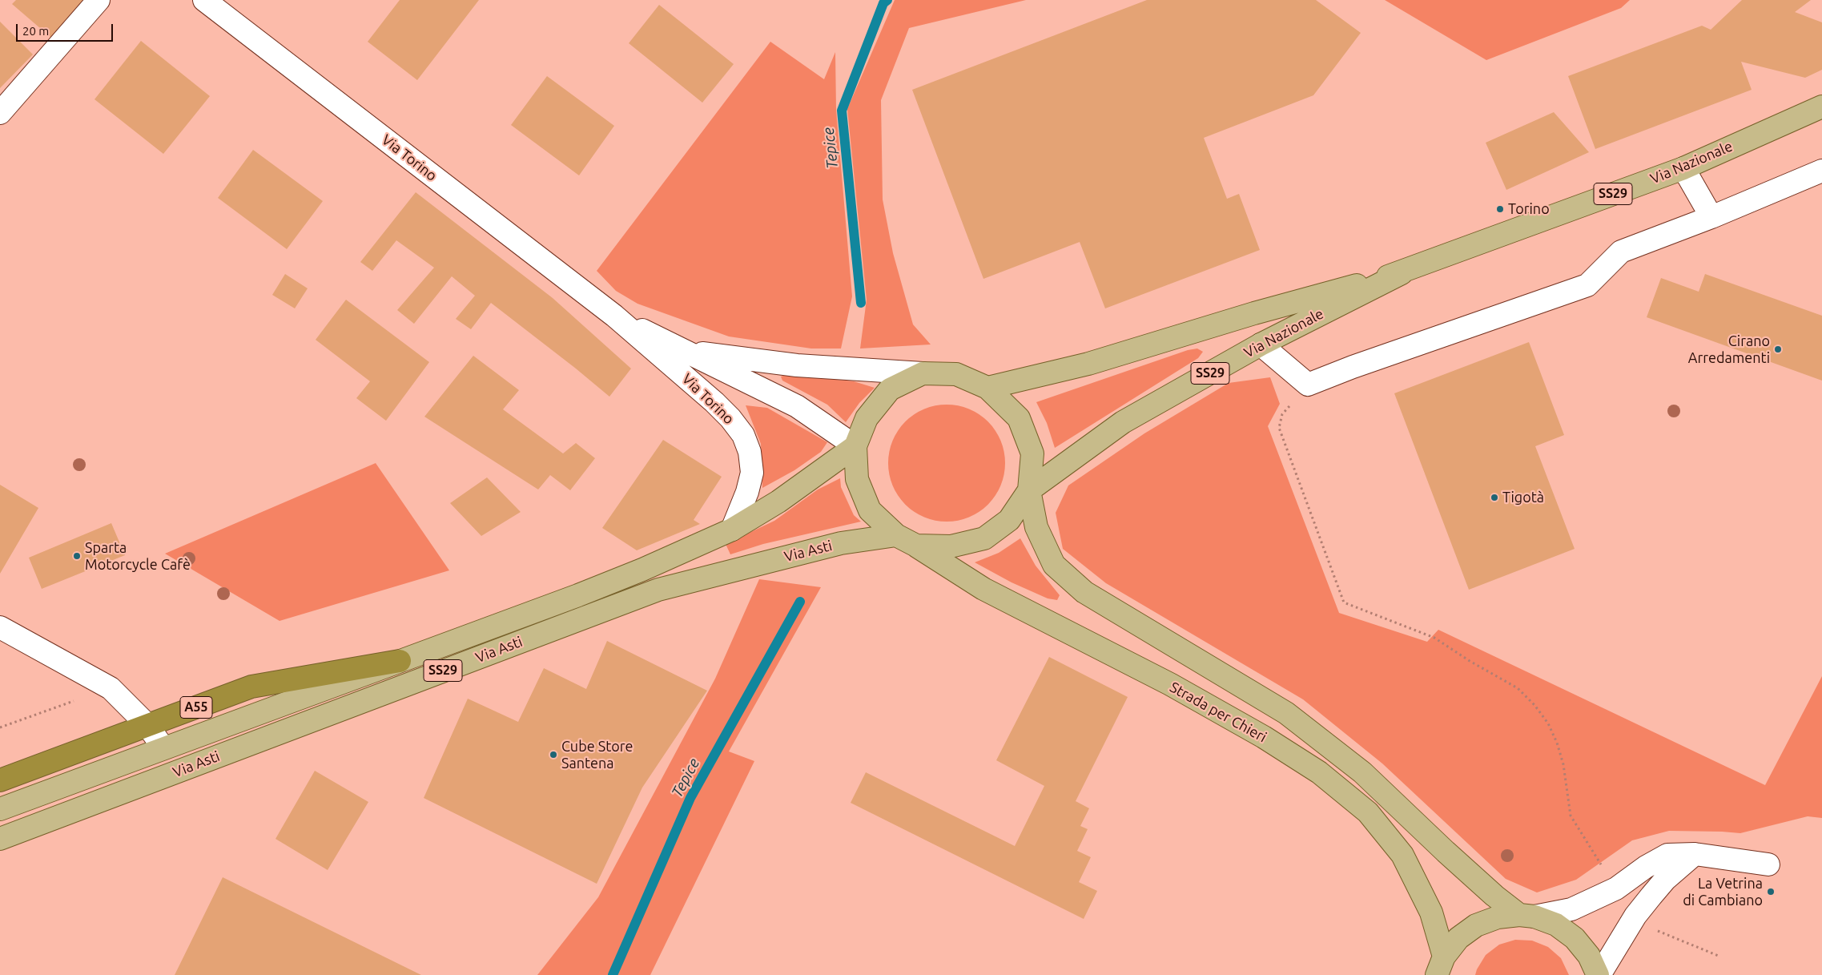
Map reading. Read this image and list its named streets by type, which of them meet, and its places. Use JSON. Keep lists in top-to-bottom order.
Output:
{
  "streets": {
    "highway": ["A55"],
    "main road": [
      "Via Nazionale",
      "SS29",
      "Via Asti",
      "Strada per Chieri"
    ],
    "street": ["Via Torino"]
  },
  "crossings": [
    ["Via Torino", "Via Nazionale"],
    ["Via Torino", "Via Asti"],
    ["Via Nazionale", "Via Asti"],
    ["Via Nazionale", "Strada per Chieri"],
    ["Via Asti", "A55"]
  ],
  "water": ["Tepice"],
  "places": [
    "Torino",
    "Cirano Arredamenti",
    "Tigotà",
    "Sparta Motorcycle Cafè",
    "Cube Store Santena",
    "La Vetrina di Cambiano"
  ],
  "scale_bar": "20 m"
}
